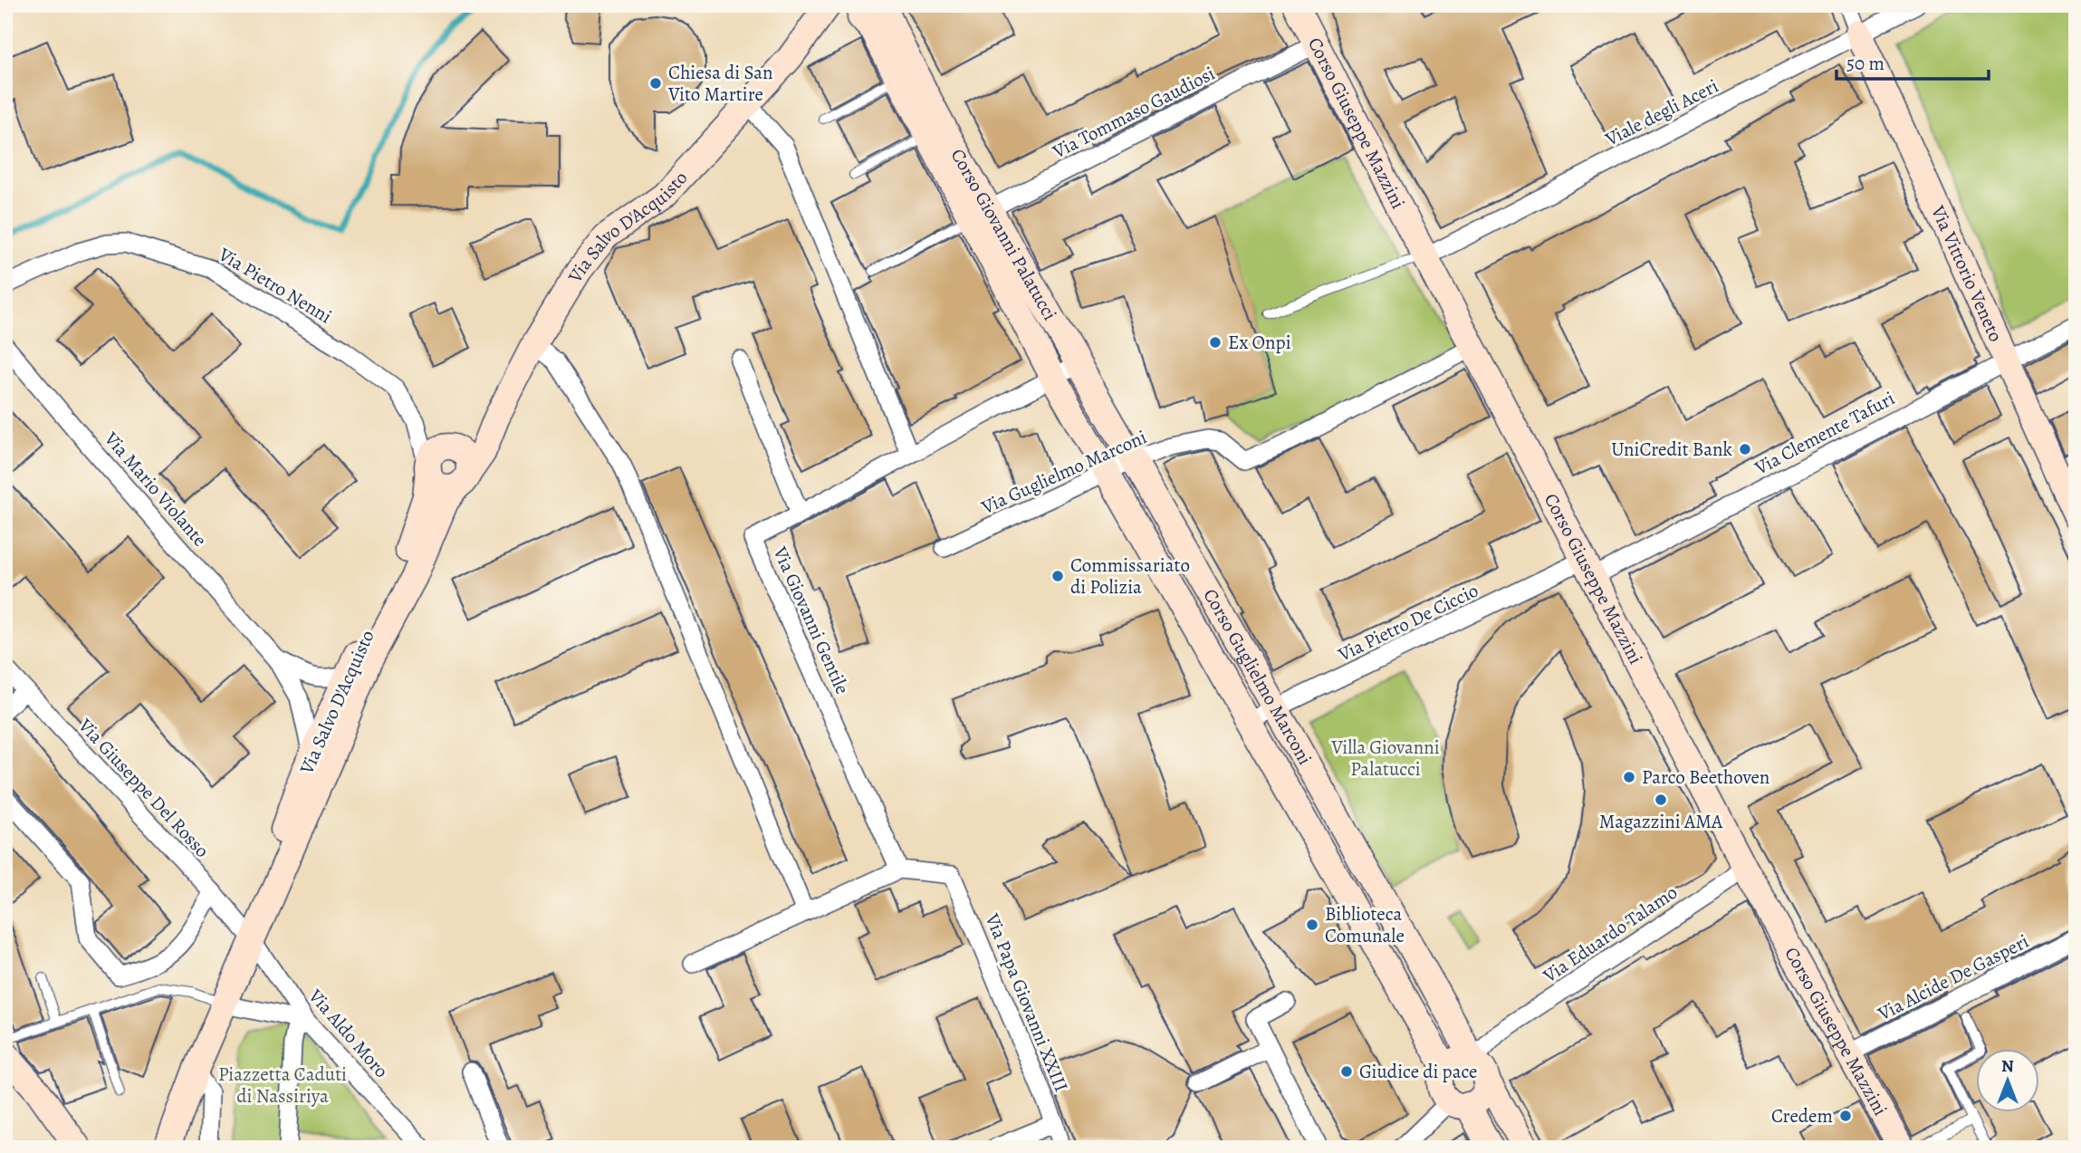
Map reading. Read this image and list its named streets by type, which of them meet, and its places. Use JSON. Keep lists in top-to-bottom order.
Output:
{
  "streets": {
    "street": [
      "Via Tommaso Gaudiosi",
      "Viale degli Aceri",
      "Corso Giuseppe Mazzini",
      "Via Salvo D'Acquisto",
      "Corso Giovanni Palatucci",
      "Via Vittorio Veneto",
      "Via Pietro Nenni",
      "Via Clemente Tafuri",
      "Via Guglielmo Marconi",
      "Via Mario Violante",
      "Via Giovanni Gentile",
      "Via Pietro De Ciccio",
      "Corso Guglielmo Marconi",
      "Via Giuseppe Del Rosso",
      "Via Eduardo Talamo",
      "Via Alcide De Gasperi",
      "Via Papa Giovanni XXIII",
      "Via Aldo Moro"
    ]
  },
  "crossings": [
    ["Via Tommaso Gaudiosi", "Corso Giuseppe Mazzini"],
    ["Via Tommaso Gaudiosi", "Corso Giovanni Palatucci"],
    ["Viale degli Aceri", "Corso Giuseppe Mazzini"],
    ["Viale degli Aceri", "Via Vittorio Veneto"],
    ["Corso Giuseppe Mazzini", "Via Clemente Tafuri"],
    ["Corso Giuseppe Mazzini", "Via Guglielmo Marconi"],
    ["Corso Giuseppe Mazzini", "Via Pietro De Ciccio"],
    ["Corso Giuseppe Mazzini", "Via Eduardo Talamo"],
    ["Corso Giuseppe Mazzini", "Via Alcide De Gasperi"],
    ["Via Salvo D'Acquisto", "Corso Giovanni Palatucci"],
    ["Via Salvo D'Acquisto", "Via Pietro Nenni"],
    ["Via Salvo D'Acquisto", "Via Mario Violante"],
    ["Via Salvo D'Acquisto", "Via Giuseppe Del Rosso"],
    ["Via Salvo D'Acquisto", "Via Aldo Moro"],
    ["Corso Giovanni Palatucci", "Via Guglielmo Marconi"],
    ["Corso Giovanni Palatucci", "Via Giovanni Gentile"],
    ["Corso Giovanni Palatucci", "Corso Guglielmo Marconi"],
    ["Via Vittorio Veneto", "Via Clemente Tafuri"],
    ["Via Clemente Tafuri", "Via Pietro De Ciccio"],
    ["Via Guglielmo Marconi", "Corso Guglielmo Marconi"],
    ["Via Giovanni Gentile", "Via Papa Giovanni XXIII"],
    ["Via Pietro De Ciccio", "Corso Guglielmo Marconi"],
    ["Corso Guglielmo Marconi", "Via Eduardo Talamo"],
    ["Via Giuseppe Del Rosso", "Via Aldo Moro"]
  ],
  "parks": ["Villa Giovanni Palatucci", "Piazzetta Caduti di Nassiriya"],
  "places": [
    "Chiesa di San Vito Martire",
    "Ex Onpi",
    "UniCredit Bank",
    "Commissariato di Polizia",
    "Parco Beethoven",
    "Magazzini AMA",
    "Biblioteca Comunale",
    "Giudice di pace",
    "Credem"
  ],
  "scale_bar": "50 m",
  "north": "top"
}
